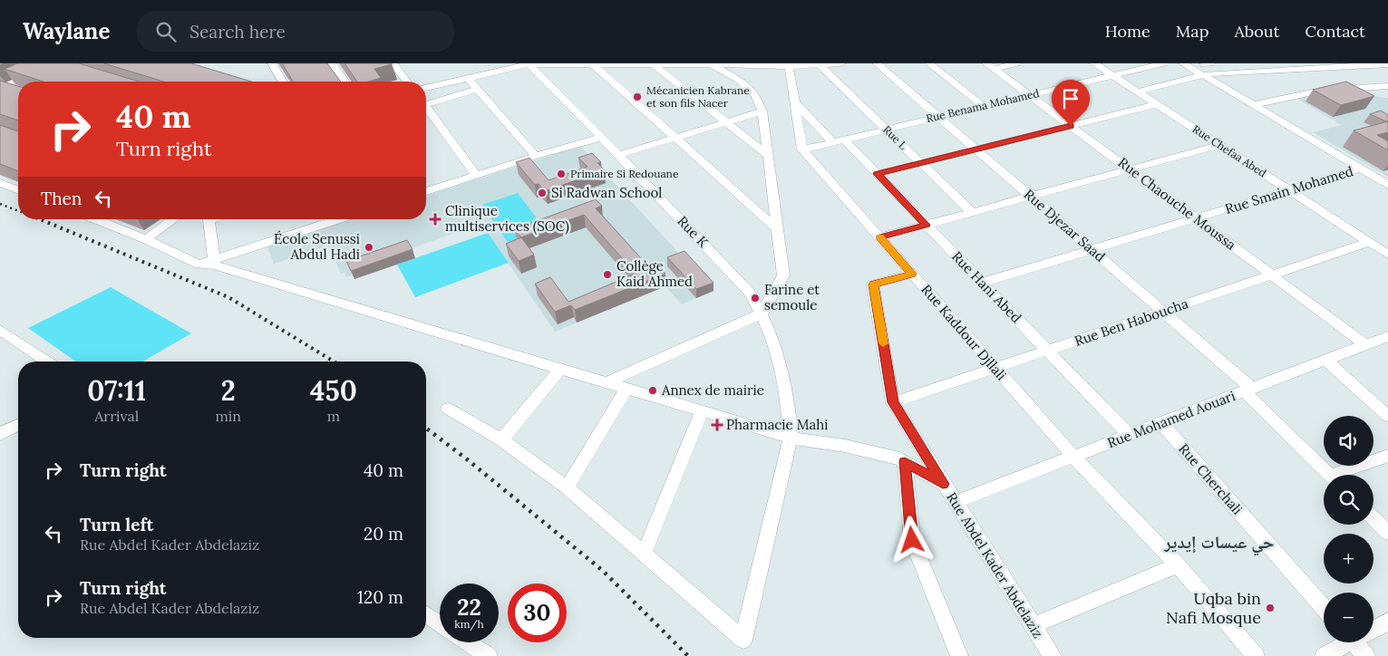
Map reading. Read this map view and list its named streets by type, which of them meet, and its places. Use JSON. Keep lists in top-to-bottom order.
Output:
{
  "streets": {
    "street": [
      "Rue Benama Mohamed",
      "Rue L",
      "Rue Chefaa Abed",
      "Rue Smain Mohamed",
      "Rue Chaouche Moussa",
      "Rue Djezar Saad",
      "Rue K",
      "Rue Hani Abed",
      "Rue Ben Haboucha",
      "Rue Kaddour Djllali",
      "Rue Mohamed Aouari",
      "Rue Cherchali",
      "Rue Abdel Kader Abdelaziz"
    ]
  },
  "crossings": [
    ["Rue Benama Mohamed", "Rue L"],
    ["Rue Benama Mohamed", "Rue Chefaa Abed"],
    ["Rue Benama Mohamed", "Rue Chaouche Moussa"],
    ["Rue Benama Mohamed", "Rue Djezar Saad"],
    ["Rue Benama Mohamed", "Rue Hani Abed"],
    ["Rue Benama Mohamed", "Rue Kaddour Djllali"],
    ["Rue Chefaa Abed", "Rue Smain Mohamed"],
    ["Rue Chefaa Abed", "Rue Ben Haboucha"],
    ["Rue Smain Mohamed", "Rue Chaouche Moussa"],
    ["Rue Smain Mohamed", "Rue Djezar Saad"],
    ["Rue Smain Mohamed", "Rue Hani Abed"],
    ["Rue Chaouche Moussa", "Rue Ben Haboucha"],
    ["Rue Chaouche Moussa", "Rue Mohamed Aouari"],
    ["Rue Djezar Saad", "Rue Ben Haboucha"],
    ["Rue Djezar Saad", "Rue Mohamed Aouari"],
    ["Rue Hani Abed", "Rue Ben Haboucha"],
    ["Rue Hani Abed", "Rue Mohamed Aouari"],
    ["Rue Ben Haboucha", "Rue Kaddour Djllali"],
    ["Rue Ben Haboucha", "Rue Abdel Kader Abdelaziz"],
    ["Rue Kaddour Djllali", "Rue Mohamed Aouari"],
    ["Rue Kaddour Djllali", "Rue Abdel Kader Abdelaziz"],
    ["Rue Mohamed Aouari", "Rue Cherchali"],
    ["Rue Mohamed Aouari", "Rue Abdel Kader Abdelaziz"]
  ],
  "districts": ["حي عيسات إيدير"],
  "places": {
    "other": [
      "Mécanicien Kabrane et son fils Nacer",
      "Primaire Si Redouane",
      "Si Radwan School",
      "École Senussi Abdul Hadi",
      "Collège Kaid Ahmed",
      "Farine et semoule",
      "Annex de mairie",
      "Uqba bin Nafi Mosque"
    ],
    "health": ["Clinique multiservices (SOC)", "Pharmacie Mahi"]
  },
  "page": {
    "header": "Waylane",
    "search": "Search here",
    "nav": [
      "Home",
      "Map",
      "About",
      "Contact"
    ],
    "turn": ["40 m", "Turn right"],
    "then": "Then",
    "eta": [
      "07:11",
      "Arrival",
      "2",
      "min",
      "450",
      "m"
    ],
    "map_buttons": ["+", "−"],
    "list": [
      {
        "name": "Turn right",
        "value": "40 m"
      },
      {
        "name": "Turn left",
        "note": "Rue Abdel Kader Abdelaziz",
        "value": "20 m"
      },
      {
        "name": "Turn right",
        "note": "Rue Abdel Kader Abdelaziz",
        "value": "120 m"
      }
    ],
    "speed": "22 km/h",
    "limit": "30"
  }
}
